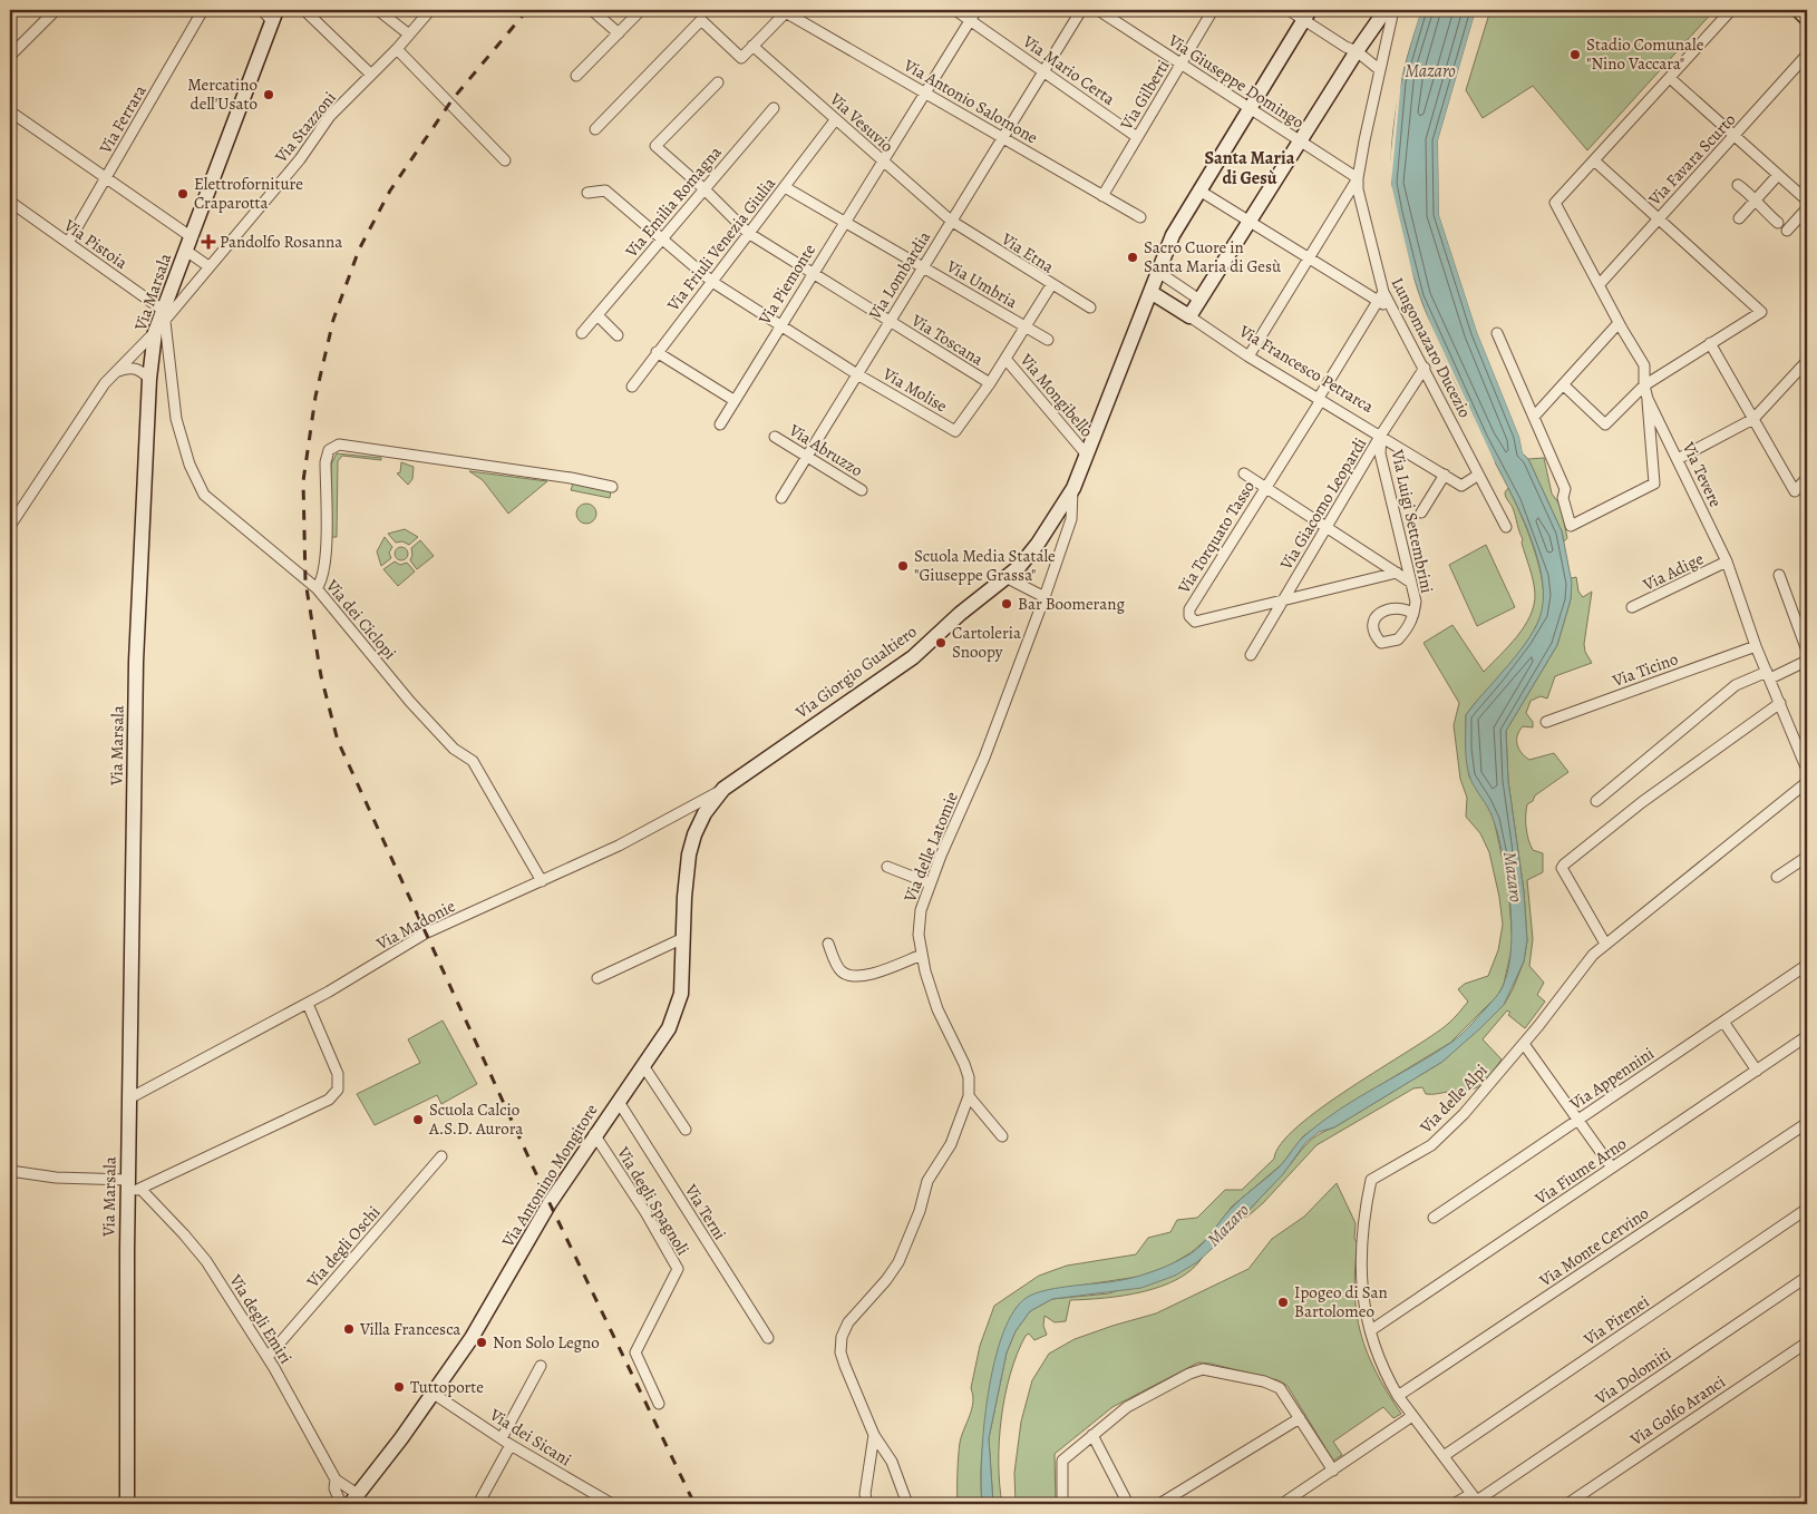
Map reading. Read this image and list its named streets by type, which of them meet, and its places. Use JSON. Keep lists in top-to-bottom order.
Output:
{
  "streets": {
    "street": [
      "Via Mario Certa",
      "Via Giuseppe Domingo",
      "Via Gilberti",
      "Via Antonio Salomone",
      "Via Ferrara",
      "Via Vesuvio",
      "Via Stazzoni",
      "Via Favara Scurto",
      "Via Emilia Romagna",
      "Via Pistoia",
      "Via Friuli Venezia Giulia",
      "Via Etna",
      "Via Lombardia",
      "Via Piemonte",
      "Via Umbria",
      "Via Marsala",
      "Via Toscana",
      "Lungomazaro Ducezio",
      "Via Francesco Petrarca",
      "Via Molise",
      "Via Mongibello",
      "Via Abruzzo",
      "Via Tevere",
      "Via Giacomo Leopardi",
      "Via Luigi Settembrini",
      "Via Torquato Tasso",
      "Via Adige",
      "Via dei Ciclopi",
      "Via Ticino",
      "Via Giorgio Gualtiero",
      "Via delle Latomie",
      "Via Madonie",
      "Via Appennini",
      "Via delle Alpi",
      "Via Fiume Arno",
      "Via Antonino Mongitore",
      "Via degli Spagnoli",
      "Via Terni",
      "Via degli Oschi",
      "Via Monte Cervino",
      "Via degli Emiri",
      "Via Pirenei",
      "Via Dolomiti",
      "Via Golfo Aranci",
      "Via dei Sicani"
    ]
  },
  "crossings": [
    ["Via Mario Certa", "Via Gilberti"],
    ["Via Mario Certa", "Via Lombardia"],
    ["Via Mario Certa", "Via Piemonte"],
    ["Via Giuseppe Domingo", "Via Gilberti"],
    ["Via Giuseppe Domingo", "Lungomazaro Ducezio"],
    ["Via Giuseppe Domingo", "Via Giorgio Gualtiero"],
    ["Via Gilberti", "Via Antonio Salomone"],
    ["Via Antonio Salomone", "Via Lombardia"],
    ["Via Antonio Salomone", "Via Piemonte"],
    ["Via Ferrara", "Via Pistoia"],
    ["Via Vesuvio", "Via Friuli Venezia Giulia"],
    ["Via Vesuvio", "Via Etna"],
    ["Via Vesuvio", "Via Lombardia"],
    ["Via Vesuvio", "Via Piemonte"],
    ["Via Stazzoni", "Via Pistoia"],
    ["Via Stazzoni", "Via Marsala"],
    ["Via Stazzoni", "Via dei Ciclopi"],
    ["Via Favara Scurto", "Via Tevere"],
    ["Via Emilia Romagna", "Via Toscana"],
    ["Via Emilia Romagna", "Via Molise"],
    ["Via Pistoia", "Via Marsala"],
    ["Via Pistoia", "Via dei Ciclopi"],
    ["Via Friuli Venezia Giulia", "Via Umbria"],
    ["Via Friuli Venezia Giulia", "Via Toscana"],
    ["Via Friuli Venezia Giulia", "Via Molise"],
    ["Via Etna", "Via Lombardia"],
    ["Via Etna", "Via Molise"],
    ["Via Lombardia", "Via Umbria"],
    ["Via Lombardia", "Via Toscana"],
    ["Via Lombardia", "Via Molise"],
    ["Via Lombardia", "Via Abruzzo"],
    ["Via Piemonte", "Via Umbria"],
    ["Via Piemonte", "Via Toscana"],
    ["Via Piemonte", "Via Molise"],
    ["Via Umbria", "Via Molise"],
    ["Via Marsala", "Via dei Ciclopi"],
    ["Via Marsala", "Via Madonie"],
    ["Via Marsala", "Via degli Emiri"],
    ["Via Toscana", "Via Molise"],
    ["Lungomazaro Ducezio", "Via Francesco Petrarca"],
    ["Lungomazaro Ducezio", "Via Giacomo Leopardi"],
    ["Lungomazaro Ducezio", "Via Torquato Tasso"],
    ["Via Francesco Petrarca", "Via Giacomo Leopardi"],
    ["Via Francesco Petrarca", "Via Luigi Settembrini"],
    ["Via Francesco Petrarca", "Via Torquato Tasso"],
    ["Via Francesco Petrarca", "Via Giorgio Gualtiero"],
    ["Via Molise", "Via Mongibello"],
    ["Via Mongibello", "Via Giorgio Gualtiero"],
    ["Via Tevere", "Via Adige"],
    ["Via Tevere", "Via Ticino"],
    ["Via Giacomo Leopardi", "Via Luigi Settembrini"],
    ["Via Giacomo Leopardi", "Via Torquato Tasso"],
    ["Via dei Ciclopi", "Via Madonie"],
    ["Via Giorgio Gualtiero", "Via delle Latomie"],
    ["Via Giorgio Gualtiero", "Via Madonie"],
    ["Via Giorgio Gualtiero", "Via Antonino Mongitore"],
    ["Via delle Alpi", "Via Fiume Arno"],
    ["Via delle Alpi", "Via Monte Cervino"],
    ["Via delle Alpi", "Via Pirenei"],
    ["Via delle Alpi", "Via Dolomiti"],
    ["Via Antonino Mongitore", "Via degli Spagnoli"],
    ["Via Antonino Mongitore", "Via Terni"],
    ["Via Antonino Mongitore", "Via degli Emiri"],
    ["Via Antonino Mongitore", "Via dei Sicani"],
    ["Via degli Oschi", "Via degli Emiri"]
  ],
  "districts": ["Santa Maria di Gesù"],
  "water": ["Mazaro"],
  "places": {
    "other": [
      "Stadio Comunale \"Nino Vaccara\"",
      "Mercatino dell'Usato",
      "Elettroforniture Craparotta",
      "Sacro Cuore in Santa Maria di Gesù",
      "Scuola Media Statale \"Giuseppe Grassa\"",
      "Bar Boomerang",
      "Cartoleria Snoopy",
      "Scuola Calcio A.S.D. Aurora",
      "Ipogeo di San Bartolomeo",
      "Villa Francesca",
      "Non Solo Legno",
      "Tuttoporte"
    ],
    "health": ["Pandolfo Rosanna"]
  }
}
